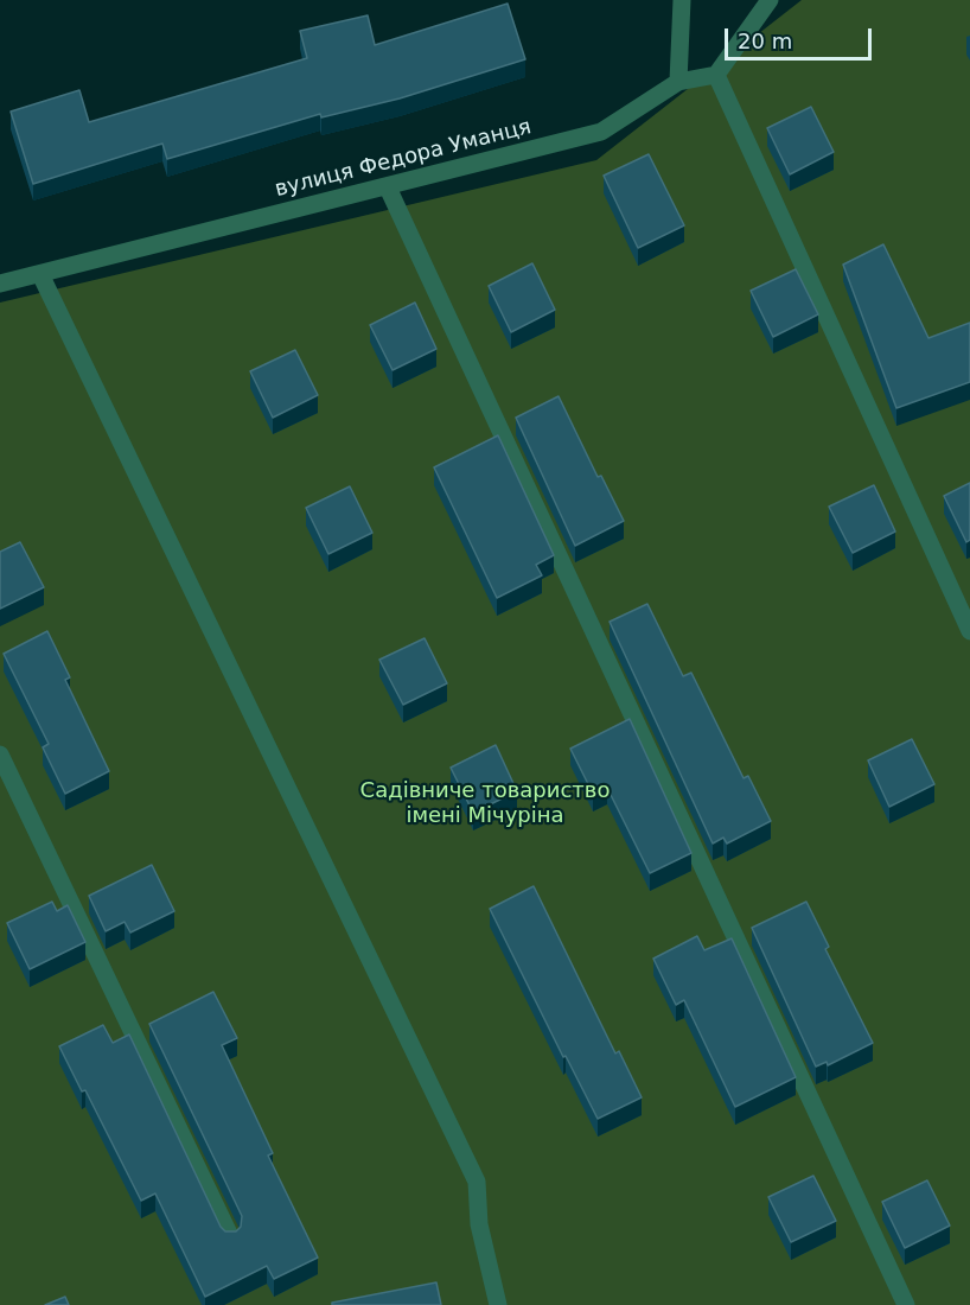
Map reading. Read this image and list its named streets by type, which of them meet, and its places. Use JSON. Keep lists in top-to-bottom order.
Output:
{
  "streets": {
    "street": ["вулиця Федора Уманця"]
  },
  "parks": ["Садівниче товариство імені Мічуріна"],
  "scale_bar": "20 m"
}
